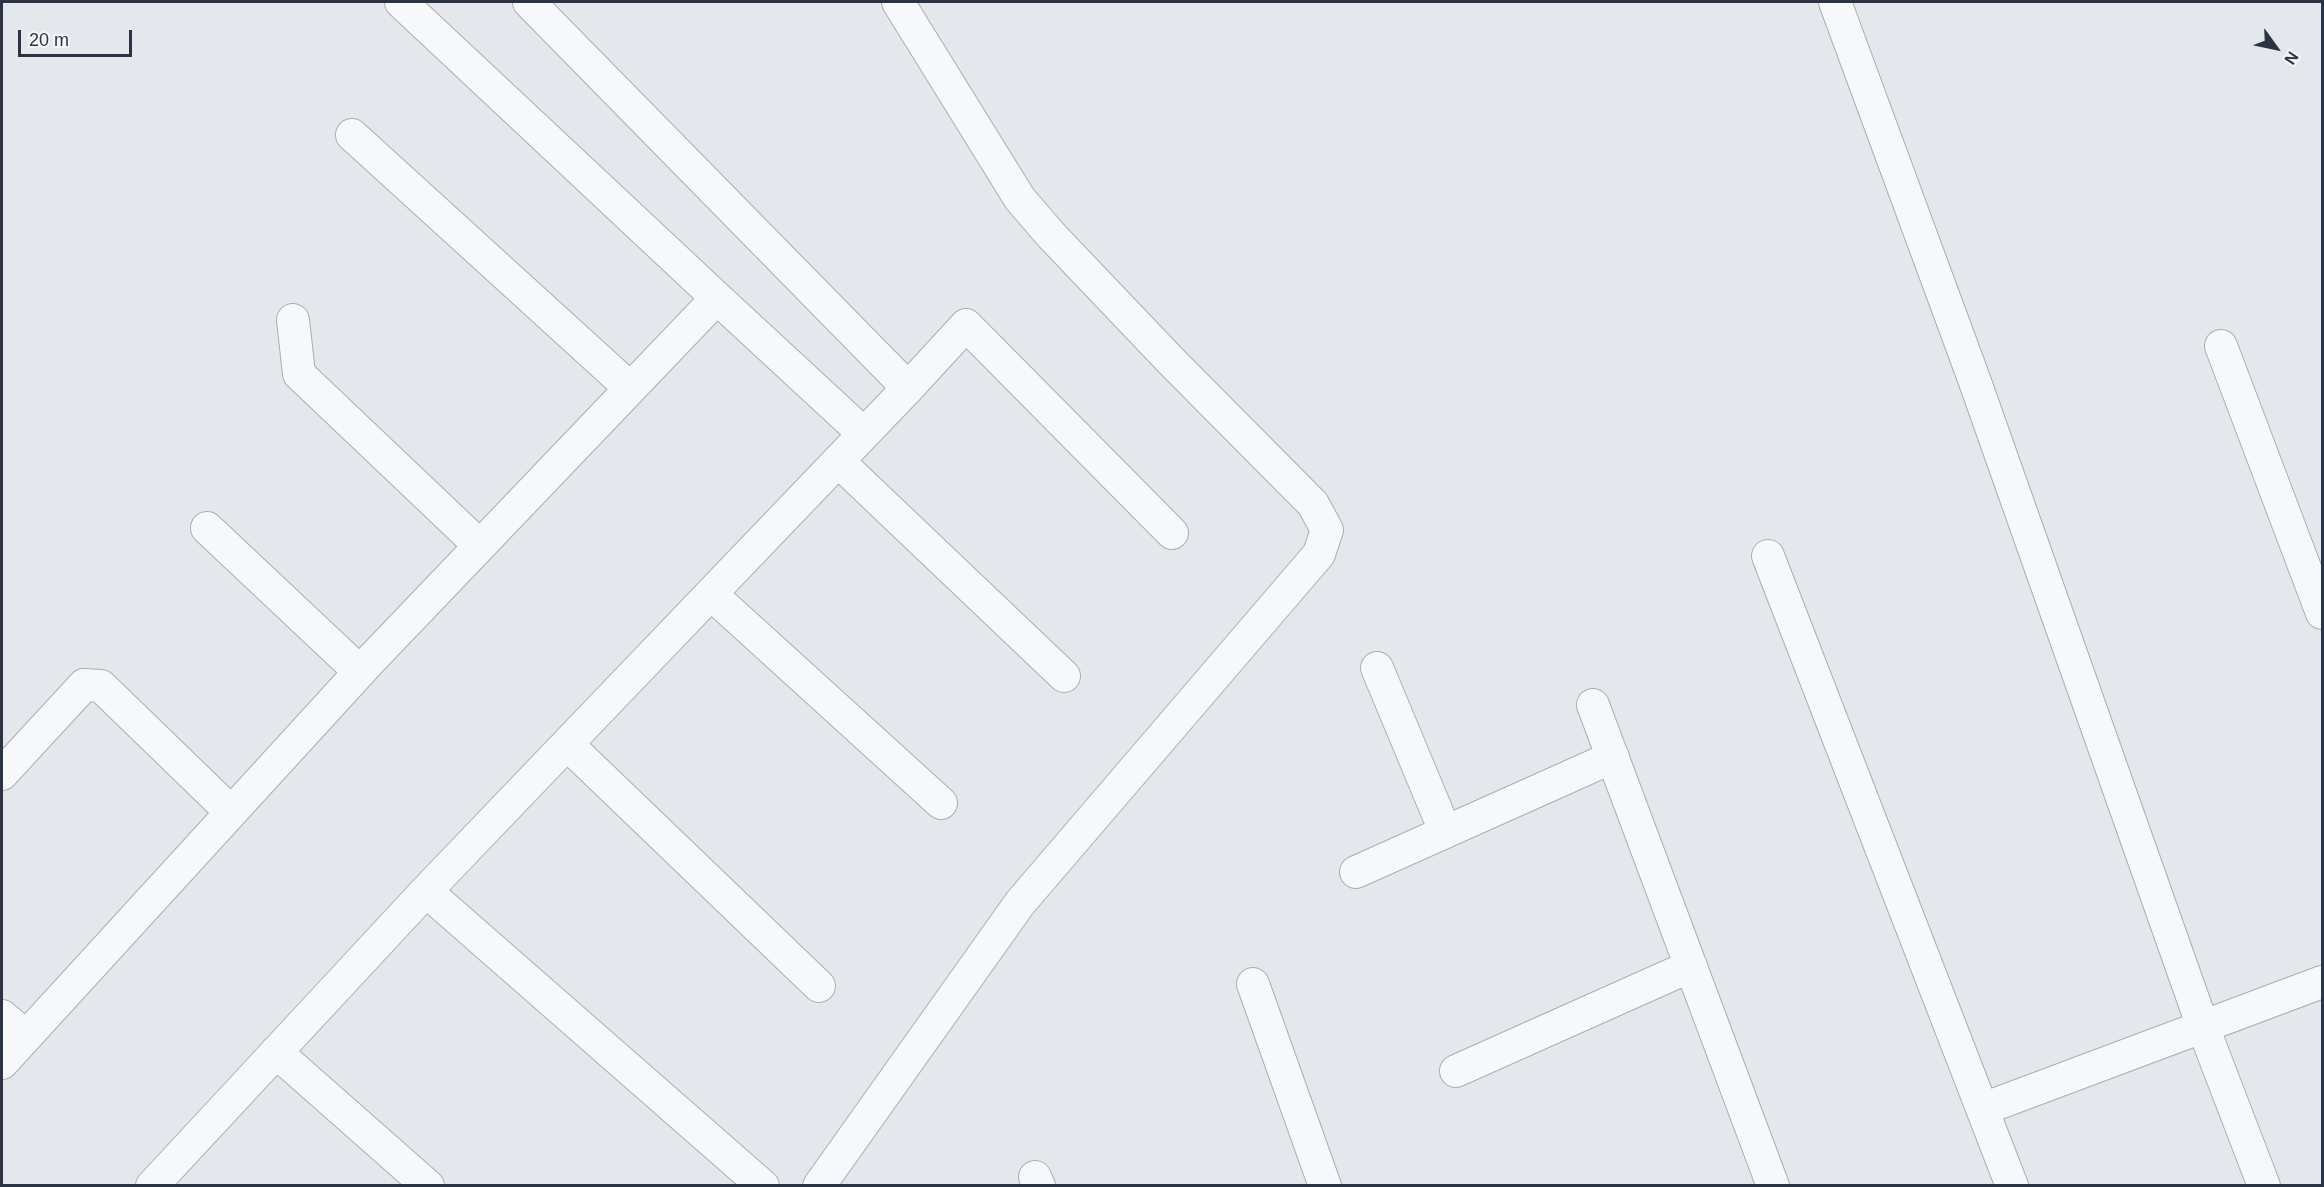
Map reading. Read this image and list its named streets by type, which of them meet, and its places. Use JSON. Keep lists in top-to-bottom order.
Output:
{
  "scale_bar": "20 m",
  "north": "bottom right"
}
